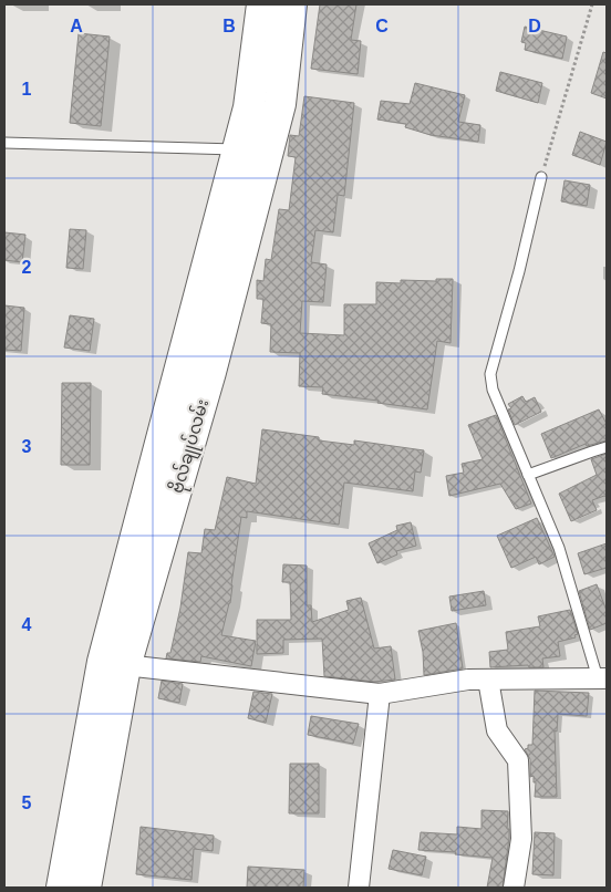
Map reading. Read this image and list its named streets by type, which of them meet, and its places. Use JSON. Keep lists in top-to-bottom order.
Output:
{
  "streets": {
    "main road": ["ဗိုလ်ချုပ်လမ်း"]
  },
  "grid": {
    "columns": [
      "A",
      "B",
      "C",
      "D"
    ],
    "rows": [
      "1",
      "2",
      "3",
      "4",
      "5"
    ]
  }
}
